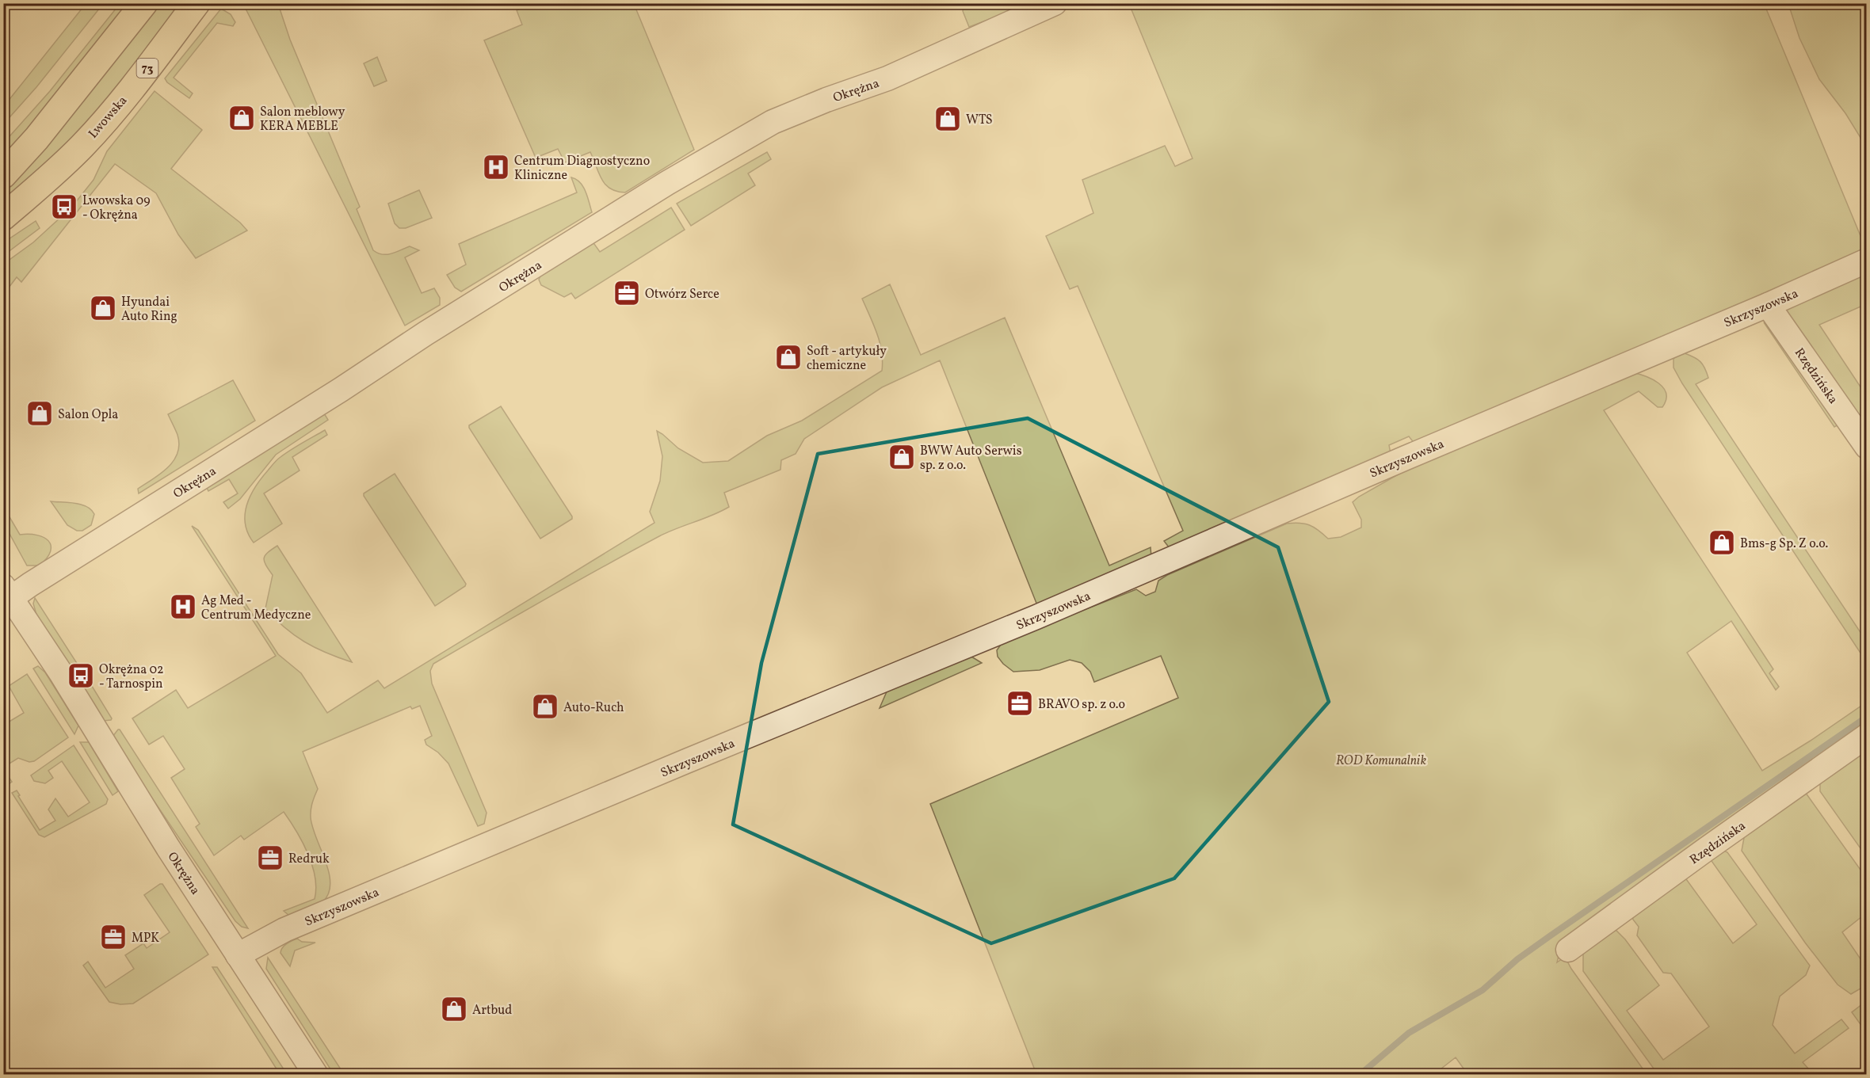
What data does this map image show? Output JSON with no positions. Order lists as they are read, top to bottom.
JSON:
{
  "streets": {
    "main road": ["73", "Lwowska"],
    "street": ["Okrężna", "Skrzyszowska", "Rzędzińska"]
  },
  "crossings": [
    ["Okrężna", "Skrzyszowska"],
    ["Skrzyszowska", "Rzędzińska"]
  ],
  "parks": ["ROD Komunalnik"],
  "places": {
    "shop": [
      "Salon meblowy KERA MEBLE",
      "WTS",
      "Hyundai Auto Ring",
      "Soft - artykuły chemiczne",
      "Salon Opla",
      "BWW Auto Serwis sp. z o.o.",
      "Bms-g Sp. Z o.o.",
      "Auto-Ruch",
      "Artbud"
    ],
    "hospital": ["Centrum Diagnostyczno Kliniczne", "Ag Med - Centrum Medyczne"],
    "bus stop": ["Lwowska 09 - Okrężna", "Okrężna 02 - Tarnospin"],
    "office": [
      "Otwórz Serce",
      "BRAVO sp. z o.o",
      "Redruk",
      "MPK"
    ]
  }
}
